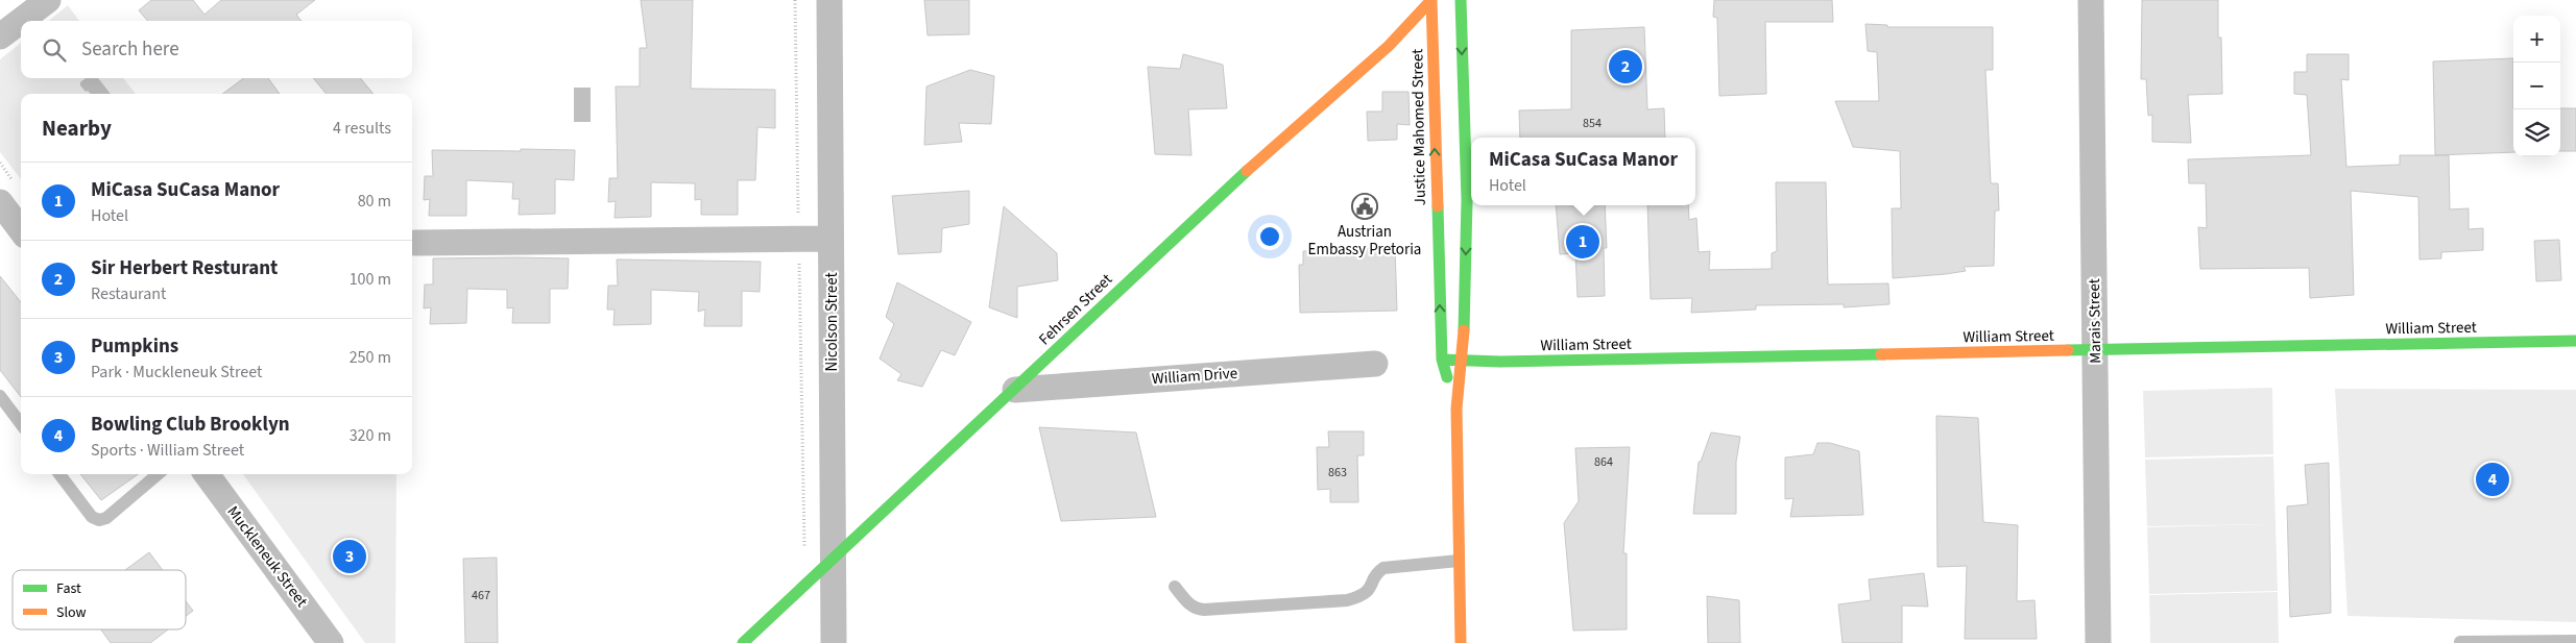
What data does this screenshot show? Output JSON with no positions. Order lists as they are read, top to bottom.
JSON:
{
  "streets": {
    "street": [
      "Justice Mahomed Street",
      "Fehrsen Street",
      "Marais Street",
      "Nicolson Street",
      "William Street",
      "William Drive",
      "Muckleneuk Street"
    ]
  },
  "crossings": [
    ["Justice Mahomed Street", "Fehrsen Street"],
    ["Justice Mahomed Street", "William Street"],
    ["Fehrsen Street", "Nicolson Street"],
    ["Fehrsen Street", "William Drive"],
    ["Marais Street", "William Street"]
  ],
  "places": {
    "public building": ["Austrian Embassy Pretoria"]
  },
  "house_numbers": [
    "854",
    "864",
    "863",
    "467"
  ],
  "legend": ["Fast", "Slow"],
  "page": {
    "map_buttons": ["+", "−"],
    "search": "Search here",
    "pins": [
      "2",
      "1",
      "4",
      "3"
    ],
    "heading": ["Nearby", "4 results"],
    "popup": ["MiCasa SuCasa Manor", "Hotel"],
    "list": [
      {
        "mark": "1",
        "name": "MiCasa SuCasa Manor",
        "note": "Hotel",
        "value": "80 m"
      },
      {
        "mark": "2",
        "name": "Sir Herbert Resturant",
        "note": "Restaurant",
        "value": "100 m"
      },
      {
        "mark": "3",
        "name": "Pumpkins",
        "note": "Park · Muckleneuk Street",
        "value": "250 m"
      },
      {
        "mark": "4",
        "name": "Bowling Club Brooklyn",
        "note": "Sports · William Street",
        "value": "320 m"
      }
    ]
  }
}
